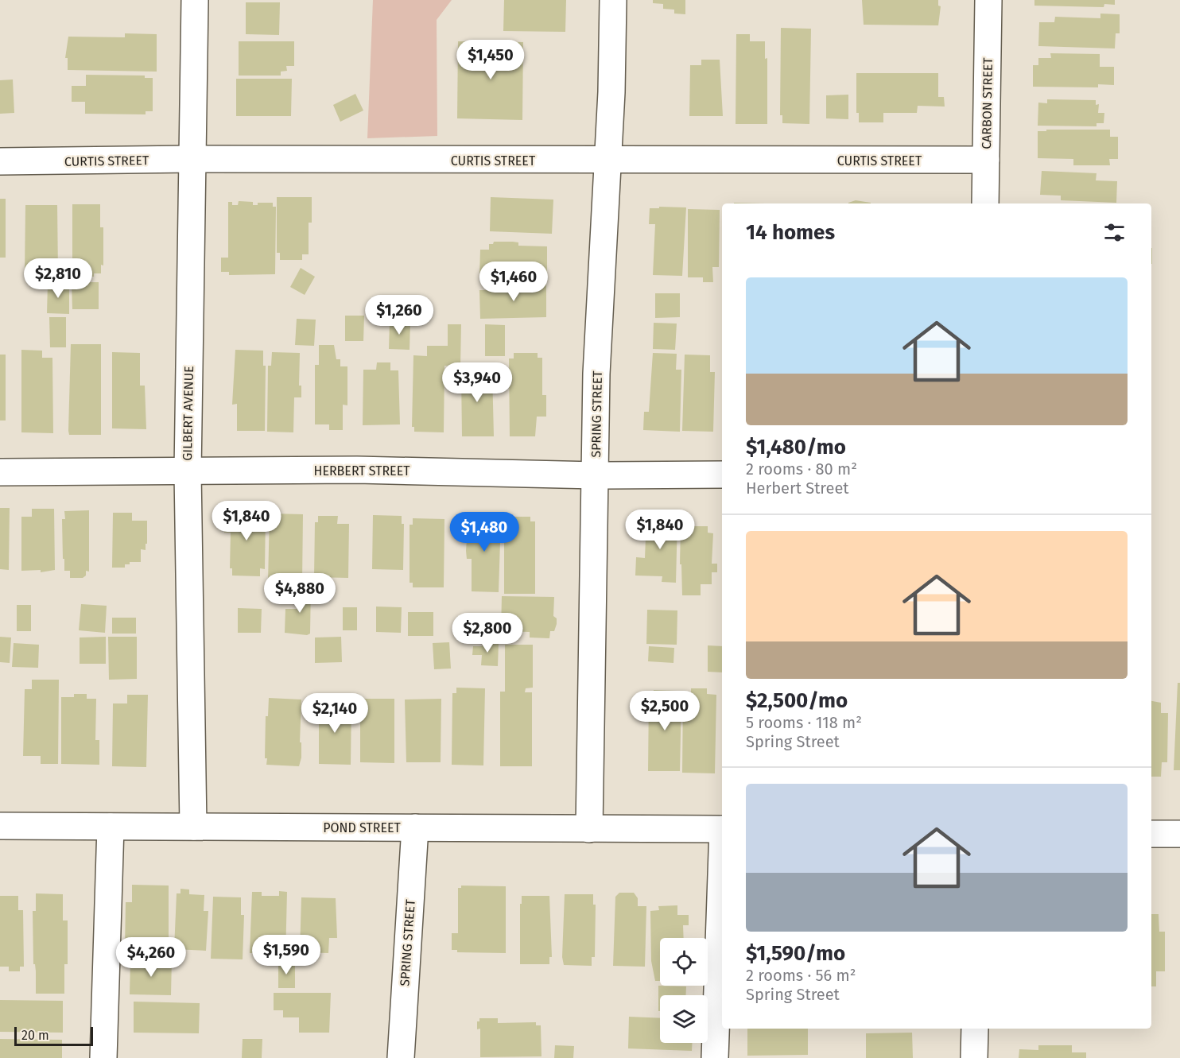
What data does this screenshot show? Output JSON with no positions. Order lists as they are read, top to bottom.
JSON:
{
  "streets": {
    "street": [
      "CARBON STREET",
      "CURTIS STREET",
      "GILBERT AVENUE",
      "SPRING STREET",
      "HERBERT STREET",
      "POND STREET"
    ]
  },
  "crossings": [
    ["CARBON STREET", "CURTIS STREET"],
    ["CURTIS STREET", "GILBERT AVENUE"],
    ["CURTIS STREET", "SPRING STREET"],
    ["GILBERT AVENUE", "HERBERT STREET"],
    ["GILBERT AVENUE", "POND STREET"],
    ["SPRING STREET", "HERBERT STREET"],
    ["SPRING STREET", "POND STREET"]
  ],
  "scale_bar": "20 m",
  "page": {
    "price": [
      "$1,450",
      "$2,810",
      "$1,460",
      "$1,260",
      "$3,940",
      "$1,840",
      "$1,840",
      "$1,480",
      "$4,880",
      "$2,800",
      "$2,500",
      "$2,140",
      "$1,590",
      "$4,260"
    ],
    "heading": "14 homes",
    "list": [
      {
        "name": "$1,480/mo",
        "note": "2 rooms · 80 m² · Herbert Street"
      },
      {
        "name": "$2,500/mo",
        "note": "5 rooms · 118 m² · Spring Street"
      },
      {
        "name": "$1,590/mo",
        "note": "2 rooms · 56 m² · Spring Street"
      }
    ],
    "scale": "20 m"
  }
}
